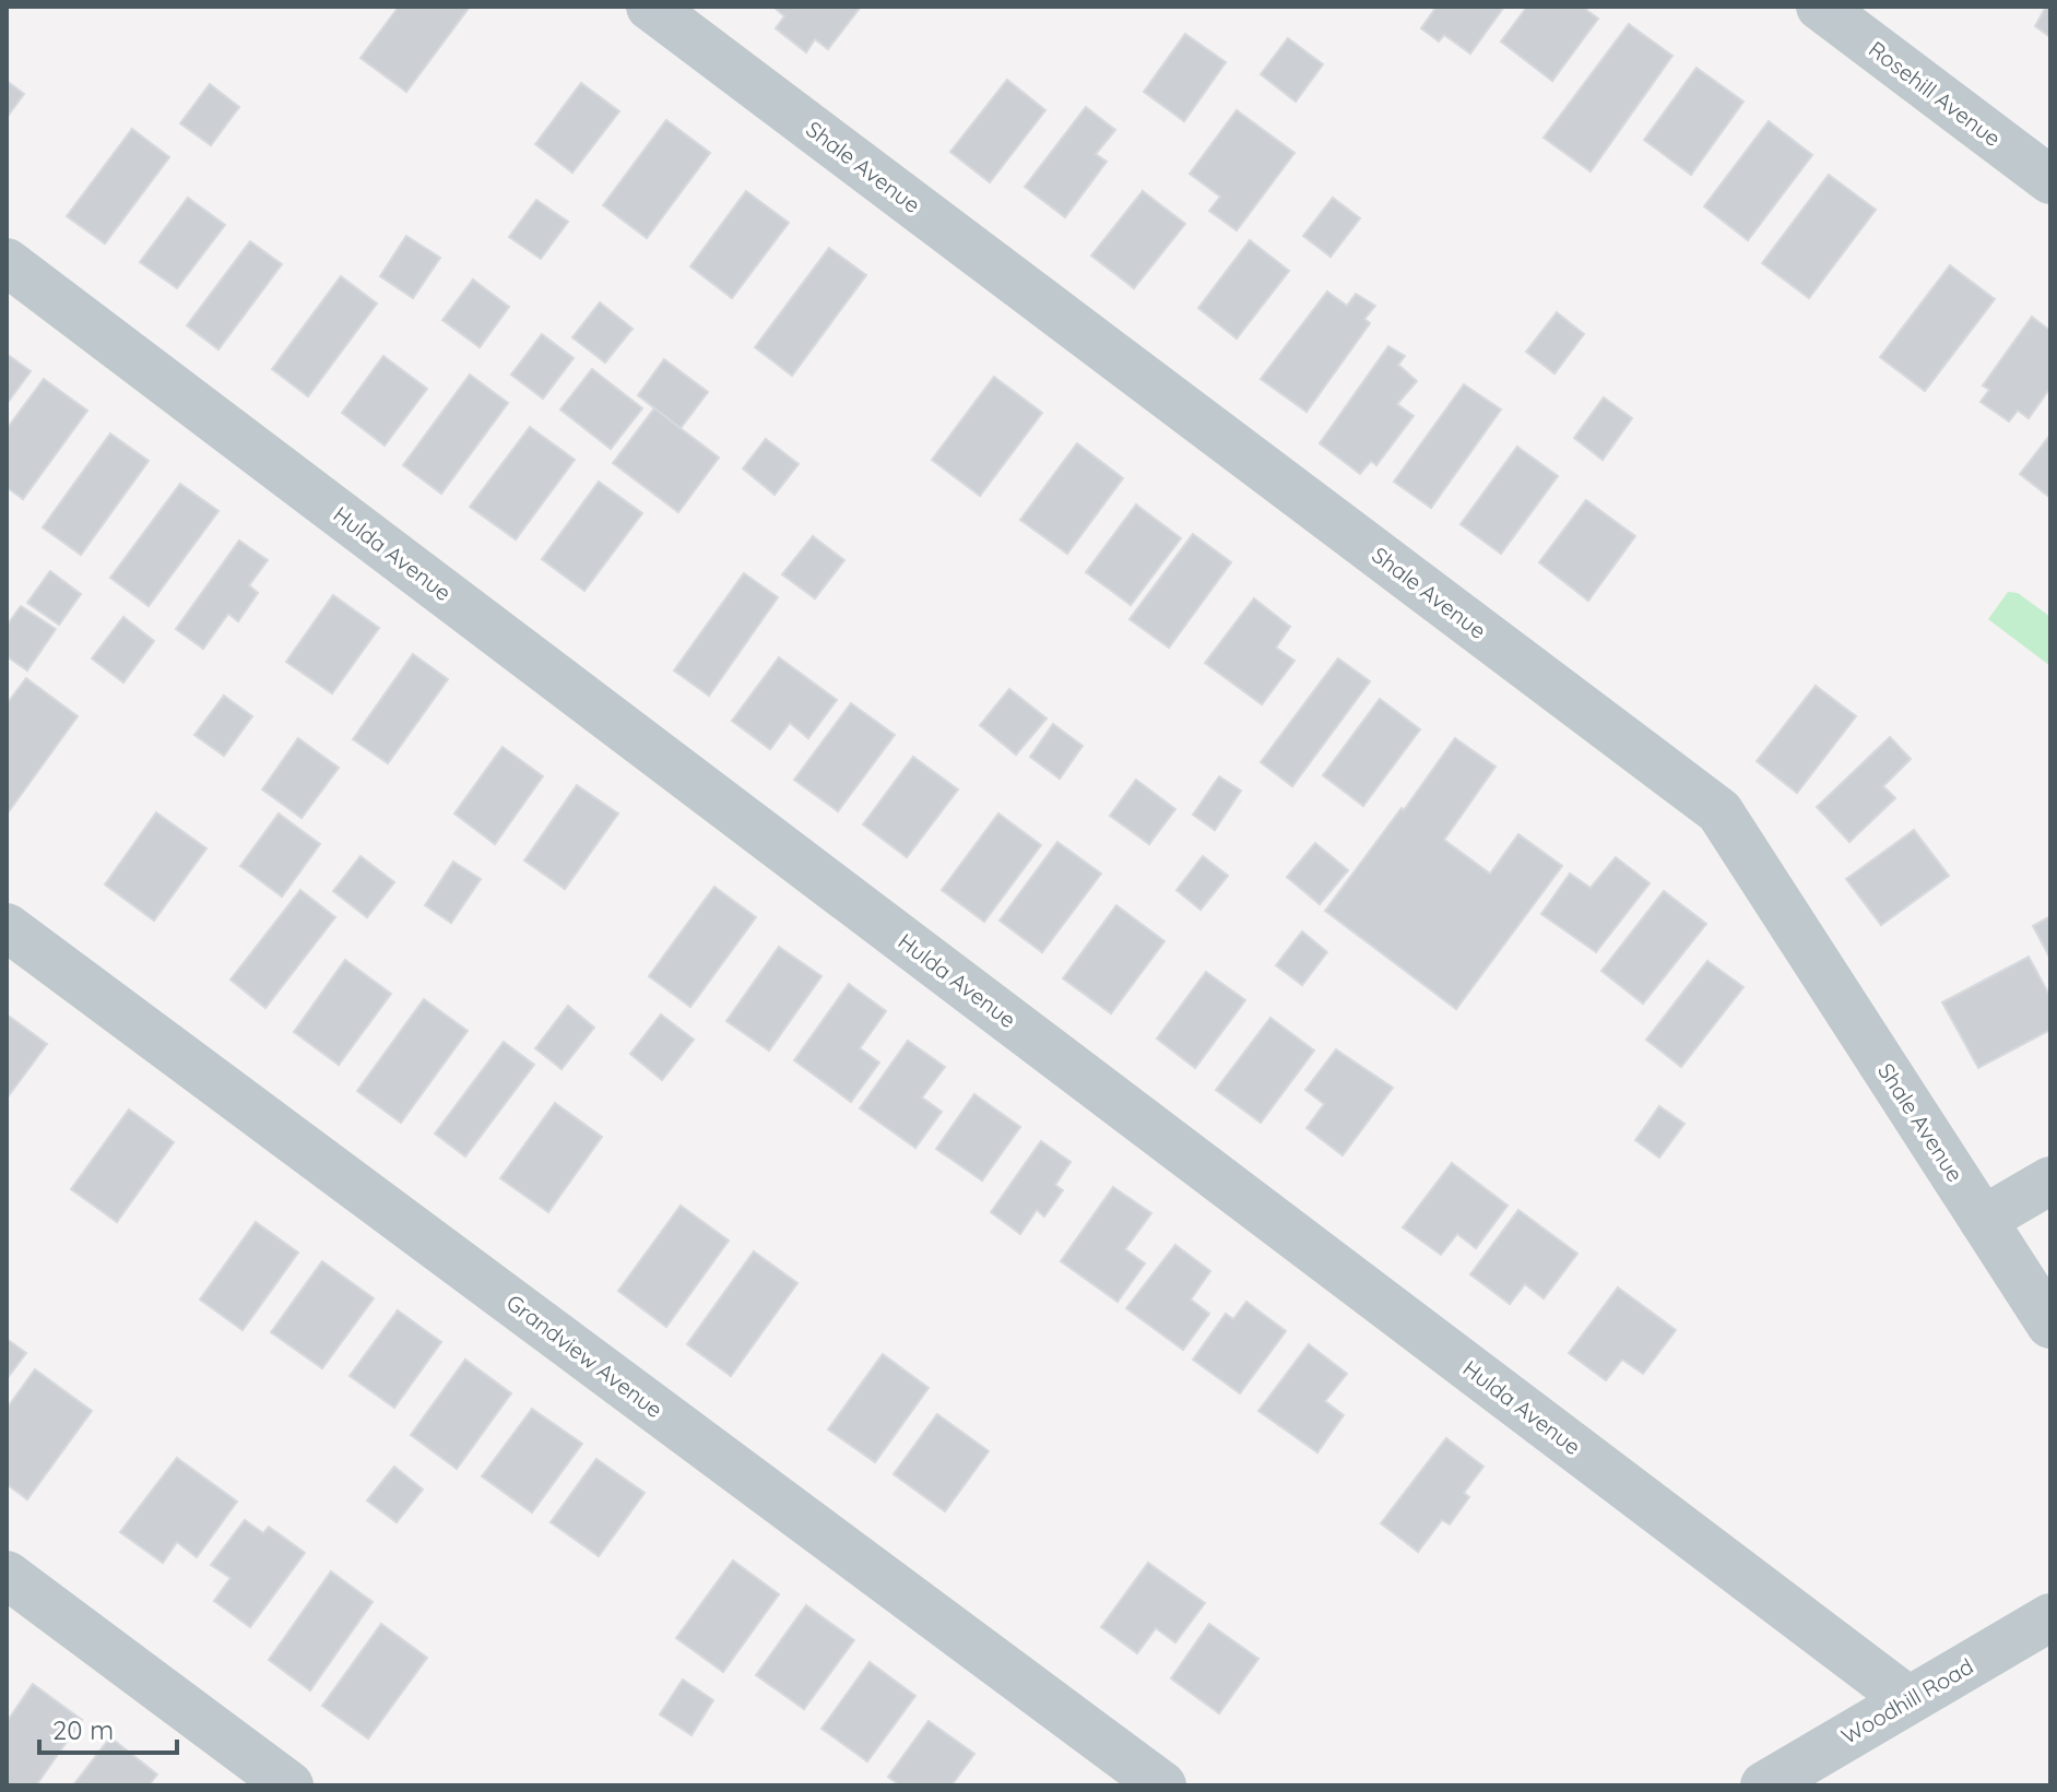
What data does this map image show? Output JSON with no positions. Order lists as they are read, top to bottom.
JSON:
{
  "streets": {
    "street": [
      "Rosehill Avenue",
      "Shale Avenue",
      "Hulda Avenue",
      "Grandview Avenue",
      "Woodhill Road"
    ]
  },
  "crossings": [
    ["Hulda Avenue", "Woodhill Road"]
  ],
  "scale_bar": "20 m"
}
